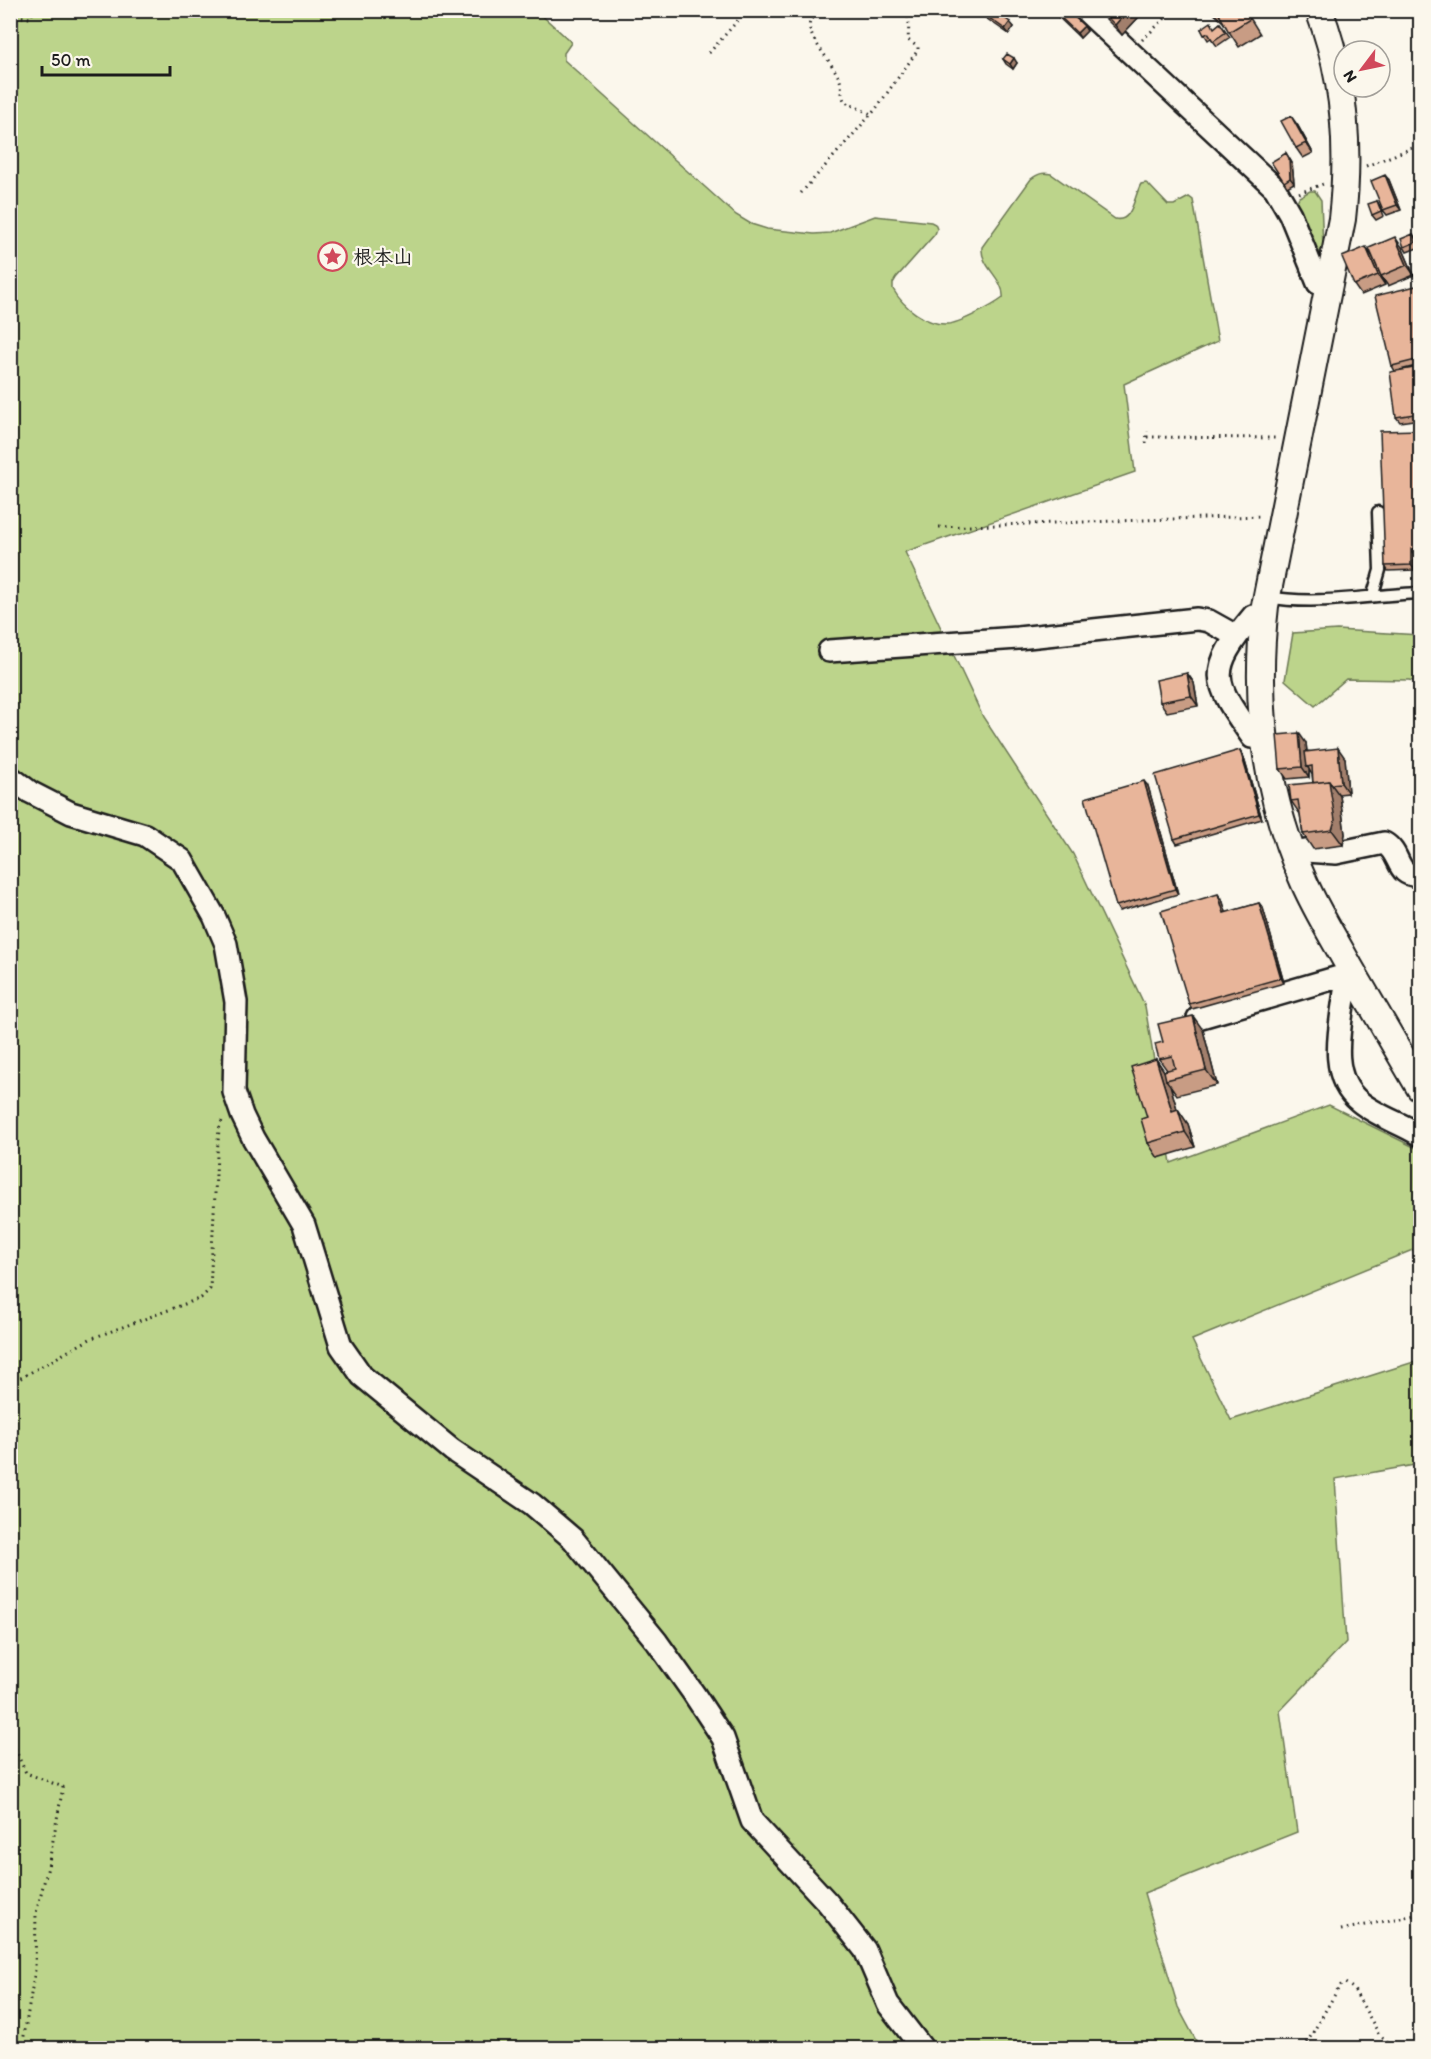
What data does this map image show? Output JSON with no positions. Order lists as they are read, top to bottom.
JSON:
{
  "places": {
    "place": ["根本山"]
  },
  "scale_bar": "50 m",
  "north": "bottom left"
}
